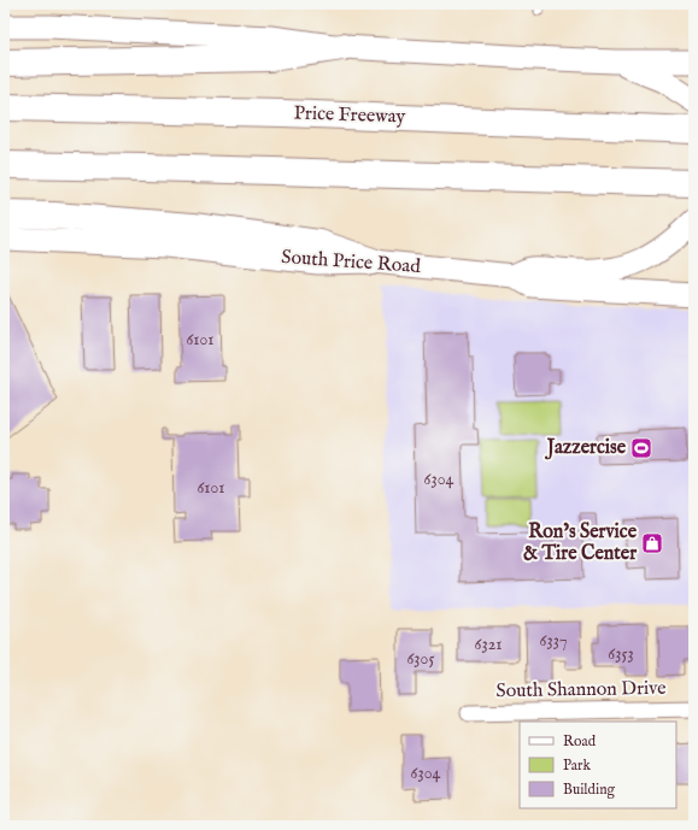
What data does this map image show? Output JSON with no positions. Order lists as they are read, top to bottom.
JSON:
{
  "streets": {
    "highway": ["Price Freeway"],
    "main road": ["South Price Road"],
    "street": ["South Shannon Drive"]
  },
  "places": {
    "sports": ["Jazzercise"],
    "shop": ["Ron’s Service & Tire Center"]
  },
  "house_numbers": [
    "6101",
    "6304",
    "6101",
    "6337",
    "6321",
    "6353",
    "6305",
    "6304"
  ],
  "legend": ["Road", "Park", "Building"]
}
